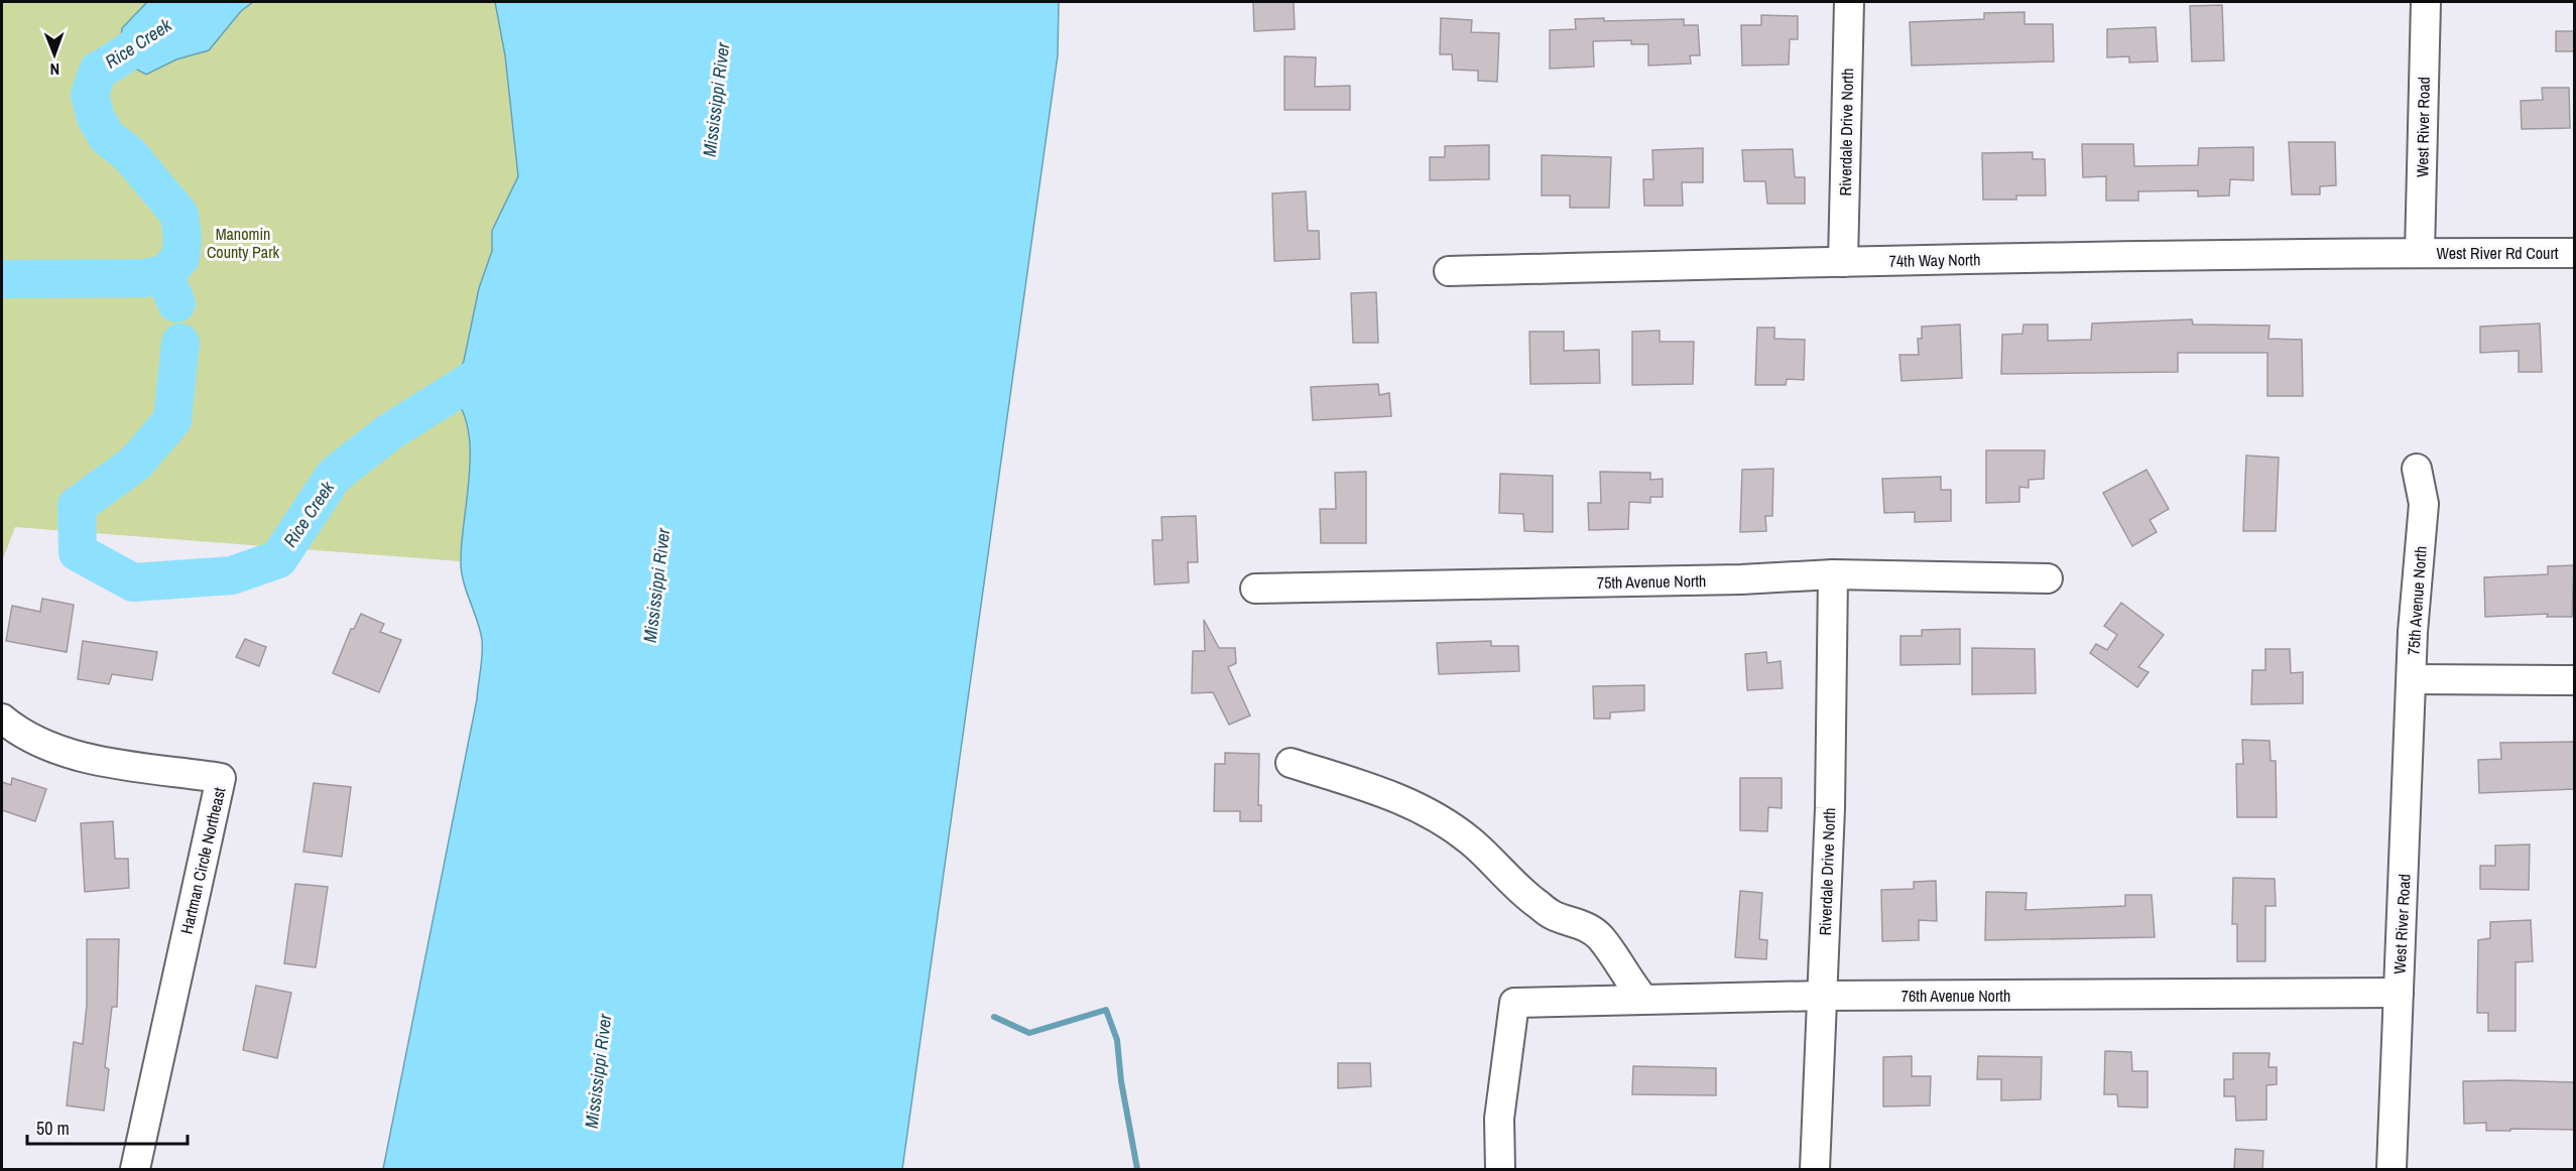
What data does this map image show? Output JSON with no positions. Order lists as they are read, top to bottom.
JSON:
{
  "streets": {
    "street": [
      "West River Road",
      "Riverdale Drive North",
      "West River Rd Court",
      "74th Way North",
      "75th Avenue North",
      "Hartman Circle Northeast",
      "76th Avenue North"
    ]
  },
  "crossings": [
    ["West River Road", "West River Rd Court"],
    ["West River Road", "74th Way North"],
    ["West River Road", "75th Avenue North"],
    ["West River Road", "76th Avenue North"],
    ["Riverdale Drive North", "74th Way North"],
    ["Riverdale Drive North", "75th Avenue North"],
    ["Riverdale Drive North", "76th Avenue North"],
    ["West River Rd Court", "74th Way North"]
  ],
  "water": ["Rice Creek", "Mississippi River"],
  "parks": ["Manomin County Park"],
  "scale_bar": "50 m",
  "north": "bottom"
}
